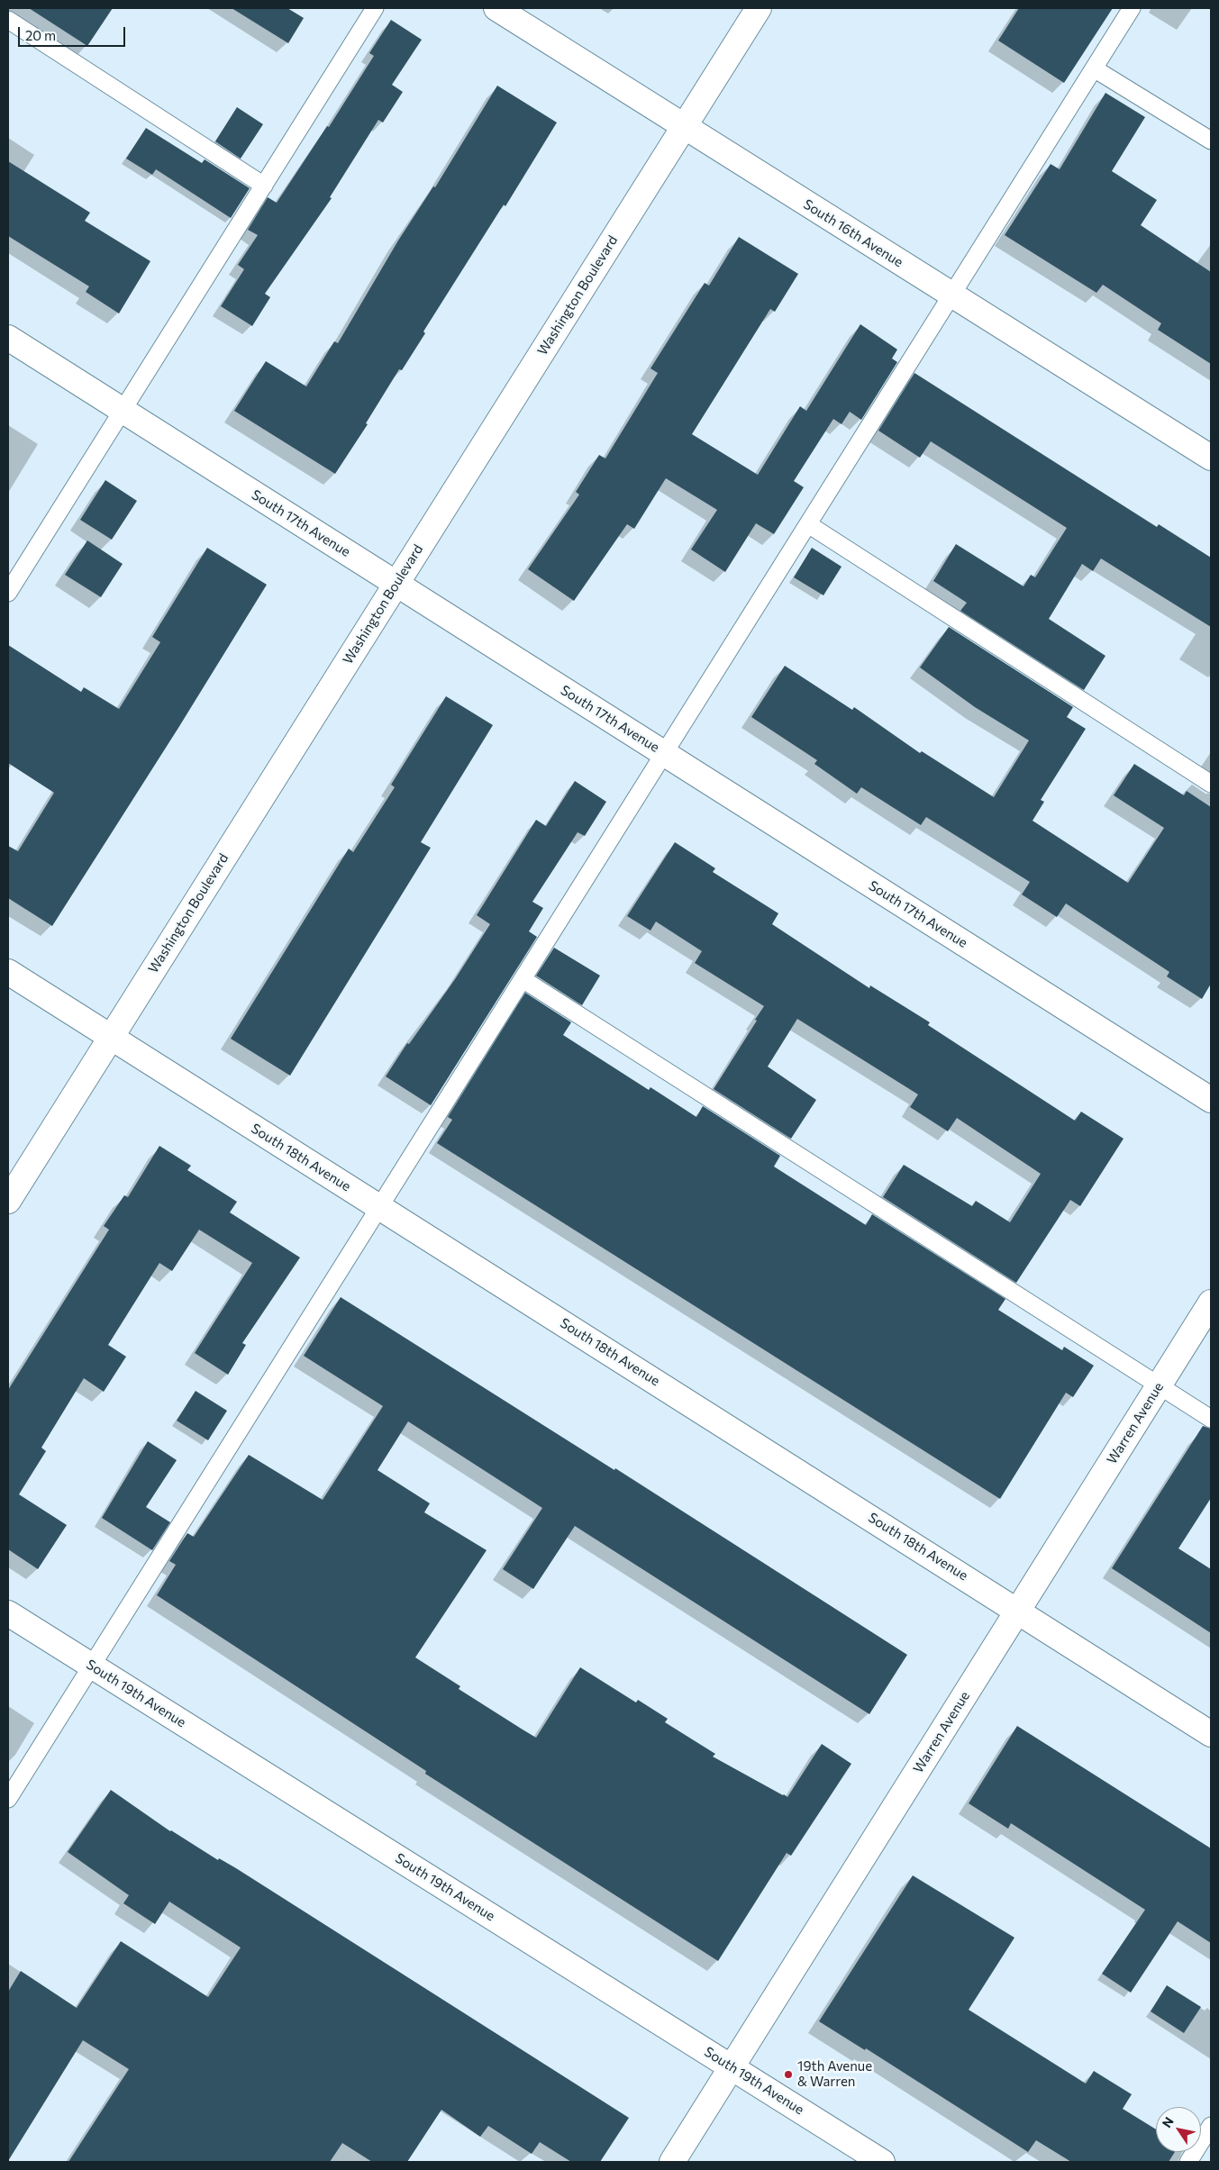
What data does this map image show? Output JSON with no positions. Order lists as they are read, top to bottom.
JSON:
{
  "streets": {
    "street": [
      "South 16th Avenue",
      "Washington Boulevard",
      "South 17th Avenue",
      "South 18th Avenue",
      "Warren Avenue",
      "South 19th Avenue"
    ]
  },
  "crossings": [
    ["South 16th Avenue", "Washington Boulevard"],
    ["Washington Boulevard", "South 17th Avenue"],
    ["Washington Boulevard", "South 18th Avenue"],
    ["South 18th Avenue", "Warren Avenue"],
    ["Warren Avenue", "South 19th Avenue"]
  ],
  "places": ["19th Avenue & Warren"],
  "scale_bar": "20 m",
  "north": "top left"
}
